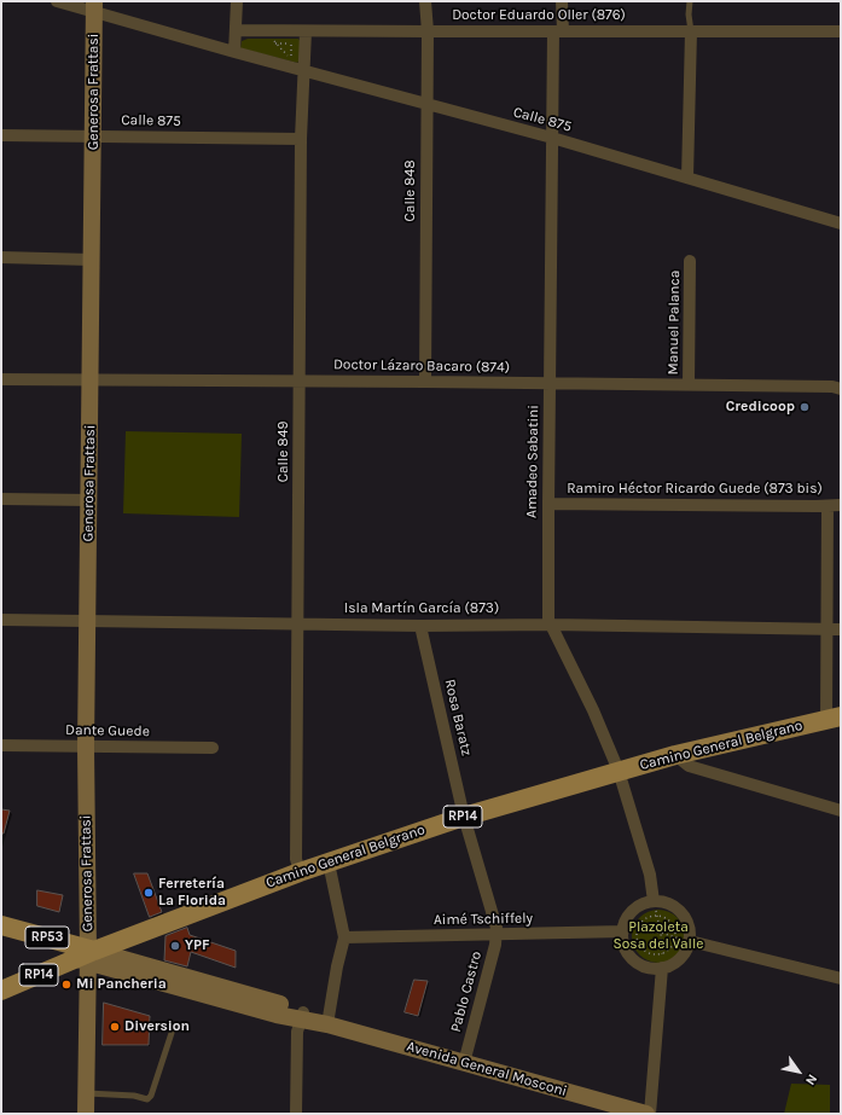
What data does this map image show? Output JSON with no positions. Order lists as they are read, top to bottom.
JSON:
{
  "streets": {
    "main road": [
      "Generosa Frattasi",
      "Camino General Belgrano",
      "RP14",
      "RP53",
      "Avenida General Mosconi"
    ],
    "street": [
      "Doctor Eduardo Oller (876)",
      "Calle 875",
      "Calle 848",
      "Manuel Palanca",
      "Doctor Lázaro Bacaro (874)",
      "Calle 849",
      "Amadeo Sabatini",
      "Ramiro Héctor Ricardo Guede (873 bis)",
      "Isla Martín García (873)",
      "Rosa Baratz",
      "Dante Guede",
      "Aimé Tschiffely",
      "Pablo Castro"
    ]
  },
  "crossings": [
    ["Doctor Eduardo Oller (876)", "Calle 848"],
    ["Doctor Eduardo Oller (876)", "Calle 849"],
    ["Doctor Eduardo Oller (876)", "Amadeo Sabatini"],
    ["Generosa Frattasi", "Calle 875"],
    ["Generosa Frattasi", "Doctor Lázaro Bacaro (874)"],
    ["Generosa Frattasi", "Isla Martín García (873)"],
    ["Generosa Frattasi", "Dante Guede"],
    ["Generosa Frattasi", "Camino General Belgrano"],
    ["Generosa Frattasi", "Avenida General Mosconi"],
    ["Calle 875", "Calle 848"],
    ["Calle 875", "Calle 849"],
    ["Calle 875", "Amadeo Sabatini"],
    ["Calle 848", "Doctor Lázaro Bacaro (874)"],
    ["Manuel Palanca", "Doctor Lázaro Bacaro (874)"],
    ["Doctor Lázaro Bacaro (874)", "Calle 849"],
    ["Doctor Lázaro Bacaro (874)", "Amadeo Sabatini"],
    ["Calle 849", "Isla Martín García (873)"],
    ["Calle 849", "Camino General Belgrano"],
    ["Amadeo Sabatini", "Ramiro Héctor Ricardo Guede (873 bis)"],
    ["Amadeo Sabatini", "Isla Martín García (873)"],
    ["Amadeo Sabatini", "Camino General Belgrano"],
    ["Isla Martín García (873)", "Rosa Baratz"],
    ["Rosa Baratz", "Camino General Belgrano"],
    ["Rosa Baratz", "Pablo Castro"],
    ["Camino General Belgrano", "Pablo Castro"],
    ["Camino General Belgrano", "Avenida General Mosconi"],
    ["Aimé Tschiffely", "Pablo Castro"],
    ["Pablo Castro", "Avenida General Mosconi"]
  ],
  "parks": ["Plazoleta Sosa del Valle"],
  "places": [
    "Credicoop",
    "Ferretería La Florida",
    "YPF",
    "Mi Pancheria",
    "Diversion"
  ],
  "north": "bottom right"
}
